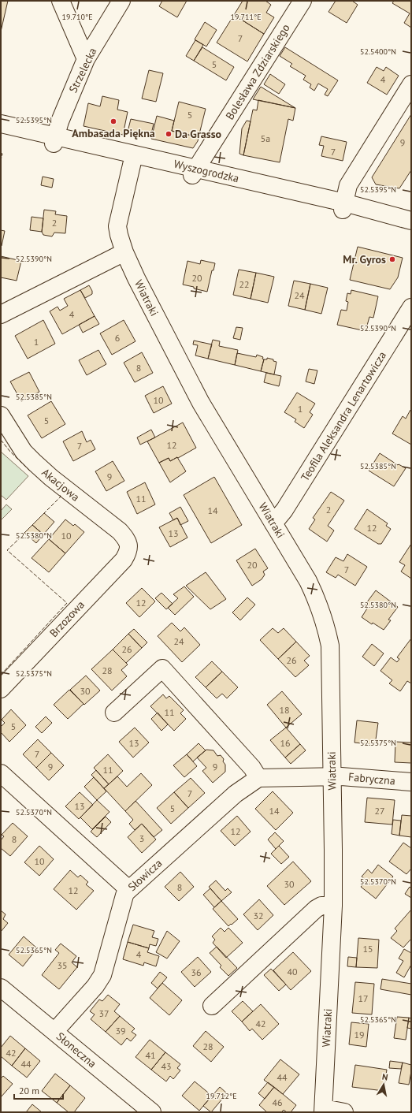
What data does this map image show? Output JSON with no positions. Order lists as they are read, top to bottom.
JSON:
{
  "streets": {
    "street": [
      "Strzelecka",
      "Bolesława Zdziarskiego",
      "Wyszogrodzka",
      "Wiatraki",
      "Teofila Aleksandra Lenartowicza",
      "Akacjowa",
      "Brzozowa",
      "Fabryczna",
      "Słowicza",
      "Słoneczna"
    ]
  },
  "crossings": [
    ["Strzelecka", "Wyszogrodzka"],
    ["Bolesława Zdziarskiego", "Wyszogrodzka"],
    ["Wiatraki", "Teofila Aleksandra Lenartowicza"],
    ["Wiatraki", "Fabryczna"],
    ["Akacjowa", "Brzozowa"],
    ["Słowicza", "Słoneczna"]
  ],
  "places": ["Ambasada Piękna", "Da Grasso", "Mr. Gyros"],
  "house_numbers": [
    "7",
    "5",
    "4",
    "5",
    "5a",
    "9",
    "7",
    "2",
    "20",
    "22",
    "24",
    "4",
    "6",
    "1",
    "8",
    "10",
    "1",
    "5",
    "12",
    "7",
    "9",
    "11",
    "2",
    "14",
    "12",
    "13",
    "10",
    "20",
    "7",
    "12",
    "24",
    "26",
    "26",
    "28",
    "30",
    "18",
    "11",
    "5",
    "13",
    "16",
    "7",
    "9",
    "9",
    "11",
    "7",
    "13",
    "5",
    "14",
    "27",
    "12",
    "3",
    "8",
    "10",
    "30",
    "8",
    "12",
    "32",
    "15",
    "4",
    "35",
    "40",
    "36",
    "17",
    "37",
    "42",
    "39",
    "19",
    "28",
    "42",
    "41",
    "44",
    "43",
    "44",
    "46"
  ],
  "scale_bar": "20 m",
  "north": "top",
  "coordinates": [
    "19.711°E",
    "19.710°E",
    "52.5400°N",
    "52.5395°N",
    "52.5390°N",
    "52.5385°N",
    "52.5380°N",
    "52.5375°N",
    "52.5370°N",
    "52.5365°N",
    "19.712°E"
  ]
}
